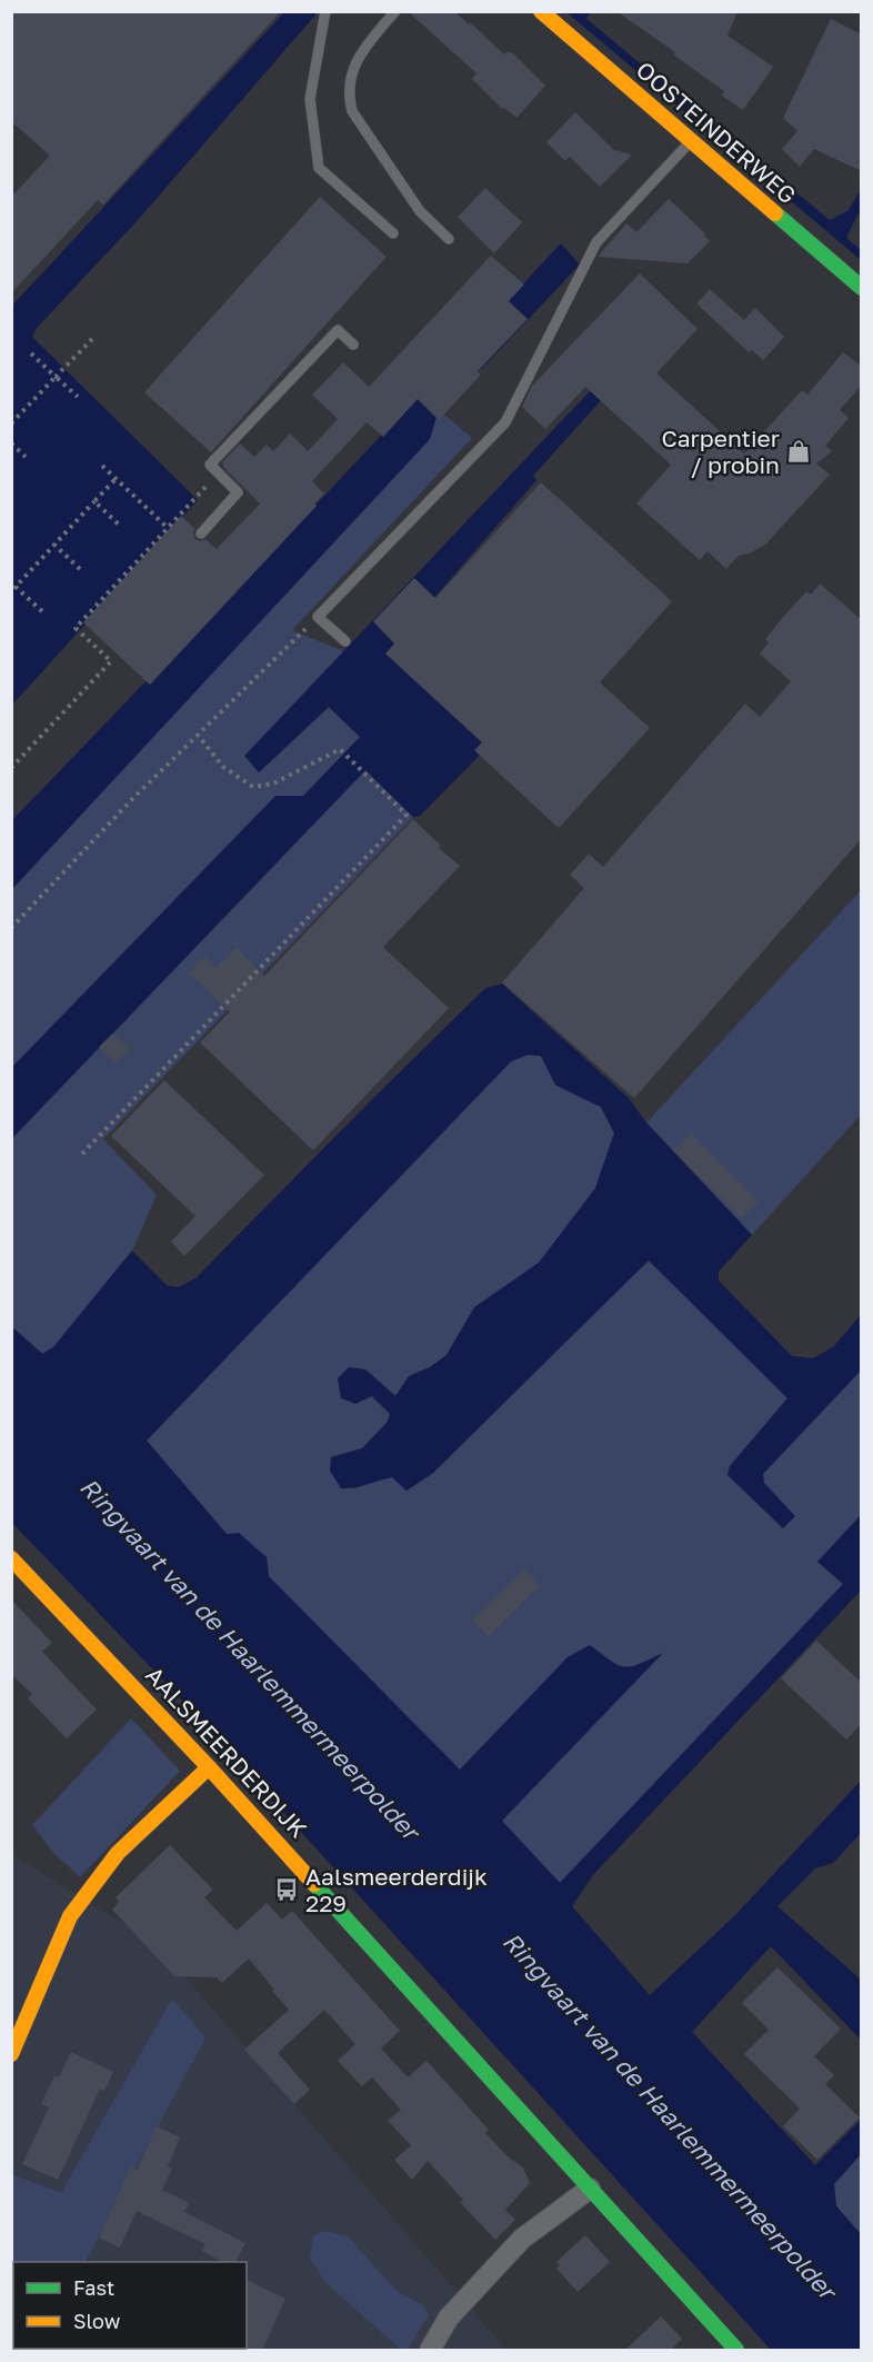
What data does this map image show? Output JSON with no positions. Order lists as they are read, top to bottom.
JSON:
{
  "streets": {
    "street": ["OOSTEINDERWEG", "AALSMEERDERDIJK"]
  },
  "water": ["Ringvaart van de Haarlemmermeerpolder"],
  "places": {
    "shop": ["Carpentier / probin"],
    "bus stop": ["Aalsmeerderdijk 229"]
  },
  "legend": ["Fast", "Slow"]
}
